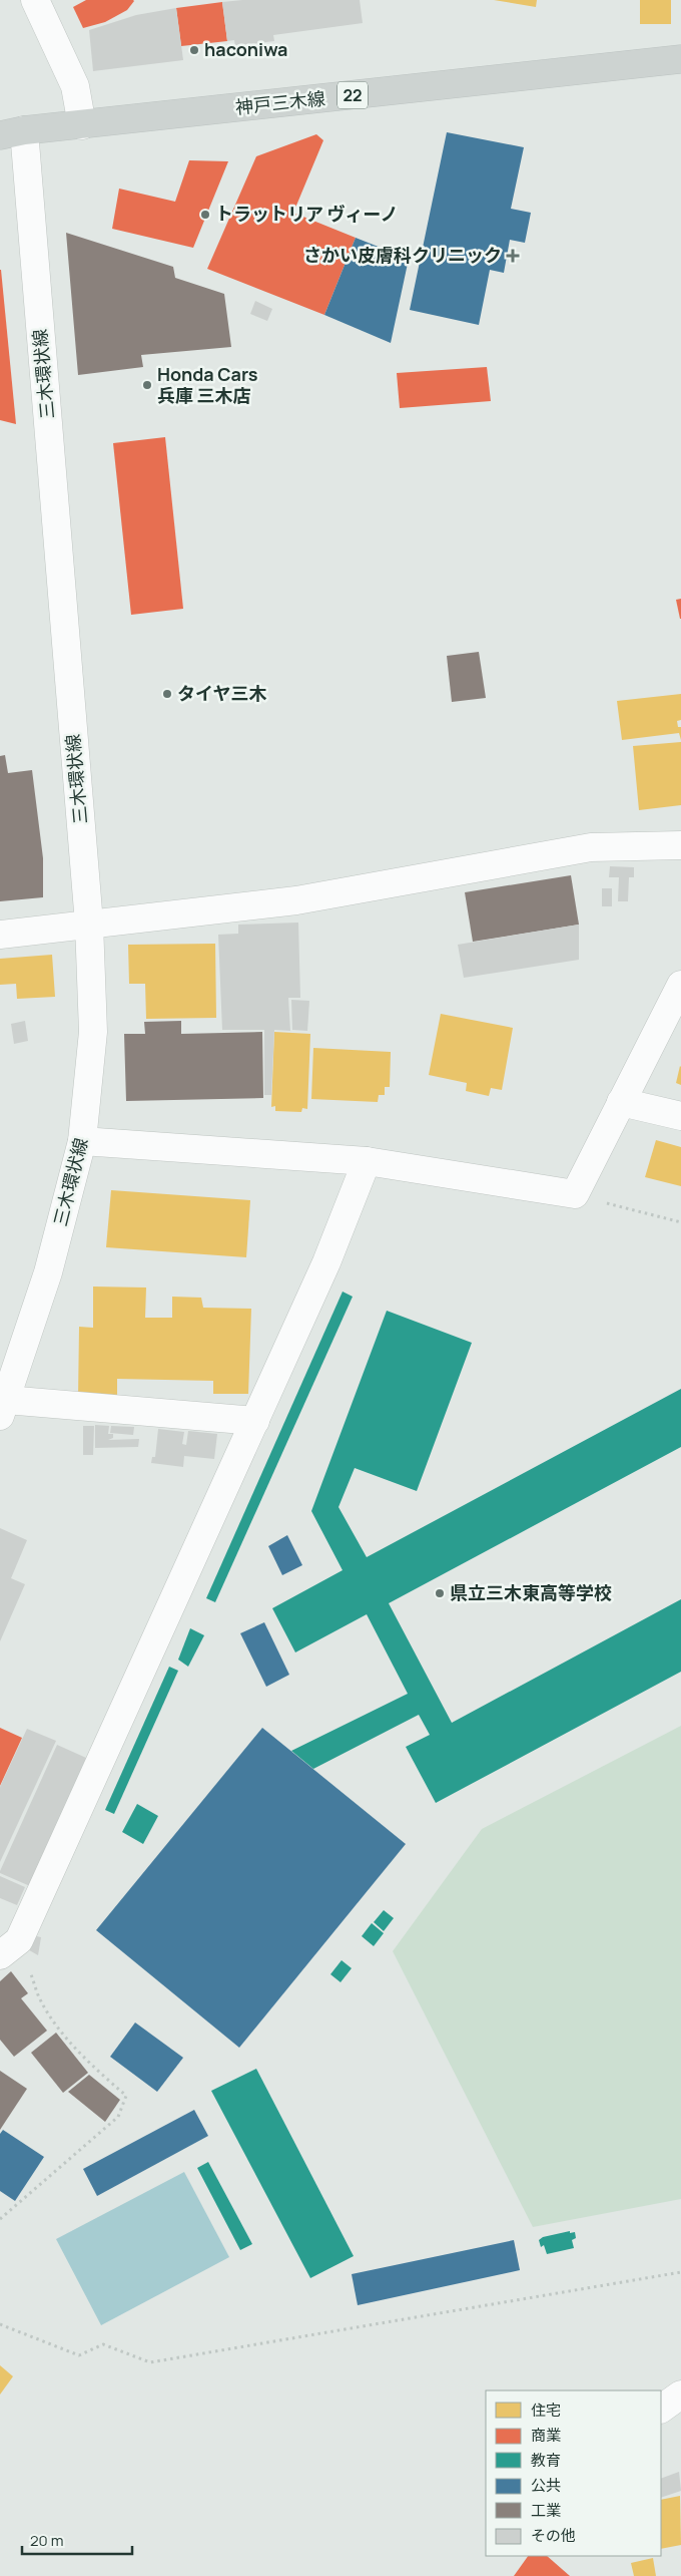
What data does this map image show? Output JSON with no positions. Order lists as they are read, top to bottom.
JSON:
{
  "streets": {
    "main road": ["22", "神戸三木線"],
    "street": ["三木環状線"]
  },
  "crossings": [
    ["神戸三木線", "三木環状線"]
  ],
  "places": {
    "other": [
      "haconiwa",
      "トラットリア ヴィーノ",
      "Honda Cars 兵庫 三木店",
      "タイヤ三木",
      "県立三木東高等学校"
    ],
    "health": ["さかい皮膚科クリニック"]
  },
  "legend": [
    "住宅",
    "商業",
    "教育",
    "公共",
    "工業",
    "その他"
  ],
  "scale_bar": "20 m"
}
